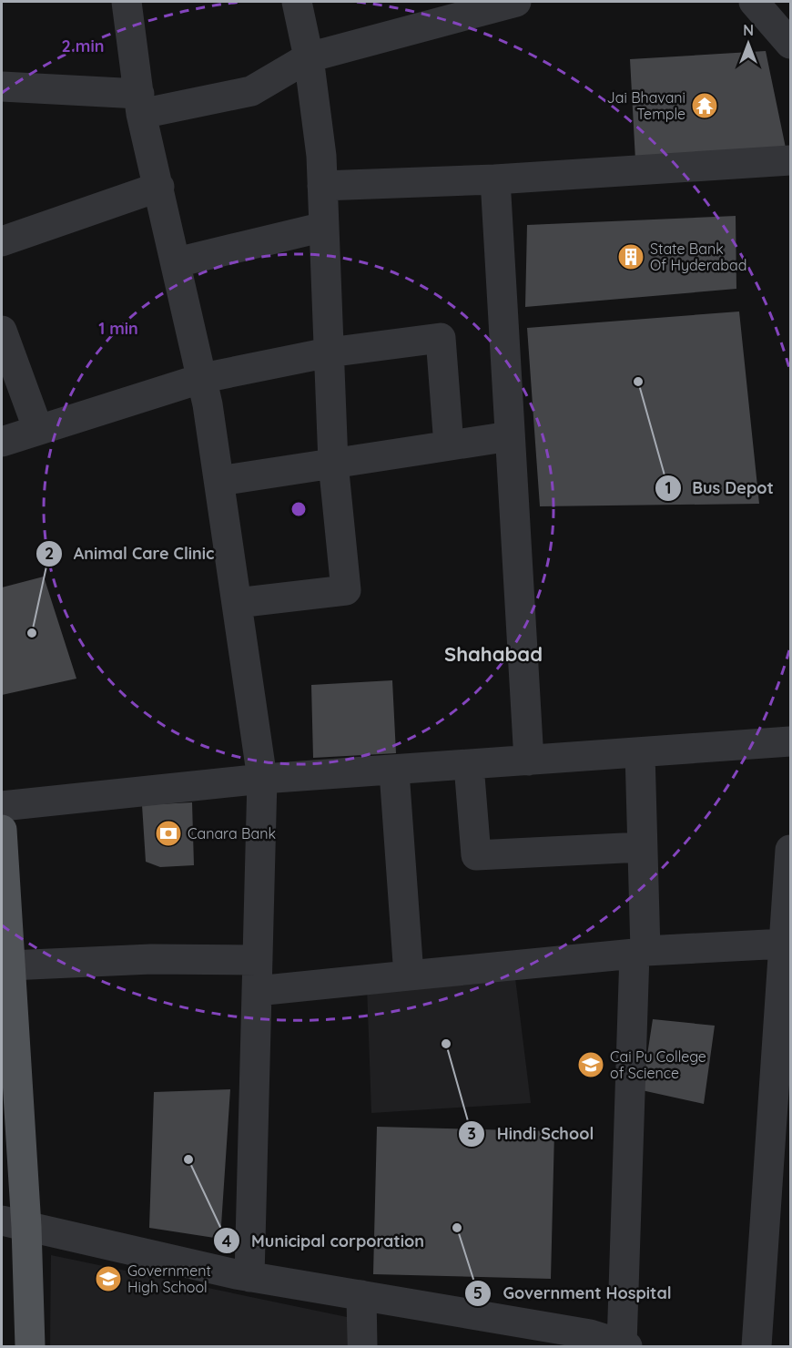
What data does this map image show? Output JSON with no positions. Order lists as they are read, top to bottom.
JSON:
{
  "districts": ["Shahabad"],
  "places": {
    "temple": ["Jai Bhavani Temple"],
    "building": ["State Bank Of Hyderabad"],
    "other": [
      "Bus Depot",
      "Animal Care Clinic",
      "Hindi School",
      "Municipal corporation",
      "Government Hospital"
    ],
    "bank": ["Canara Bank"],
    "school or university": ["Cai Pu College of Science", "Government High School"]
  },
  "north": "top",
  "rings": ["2 min", "1 min"]
}
